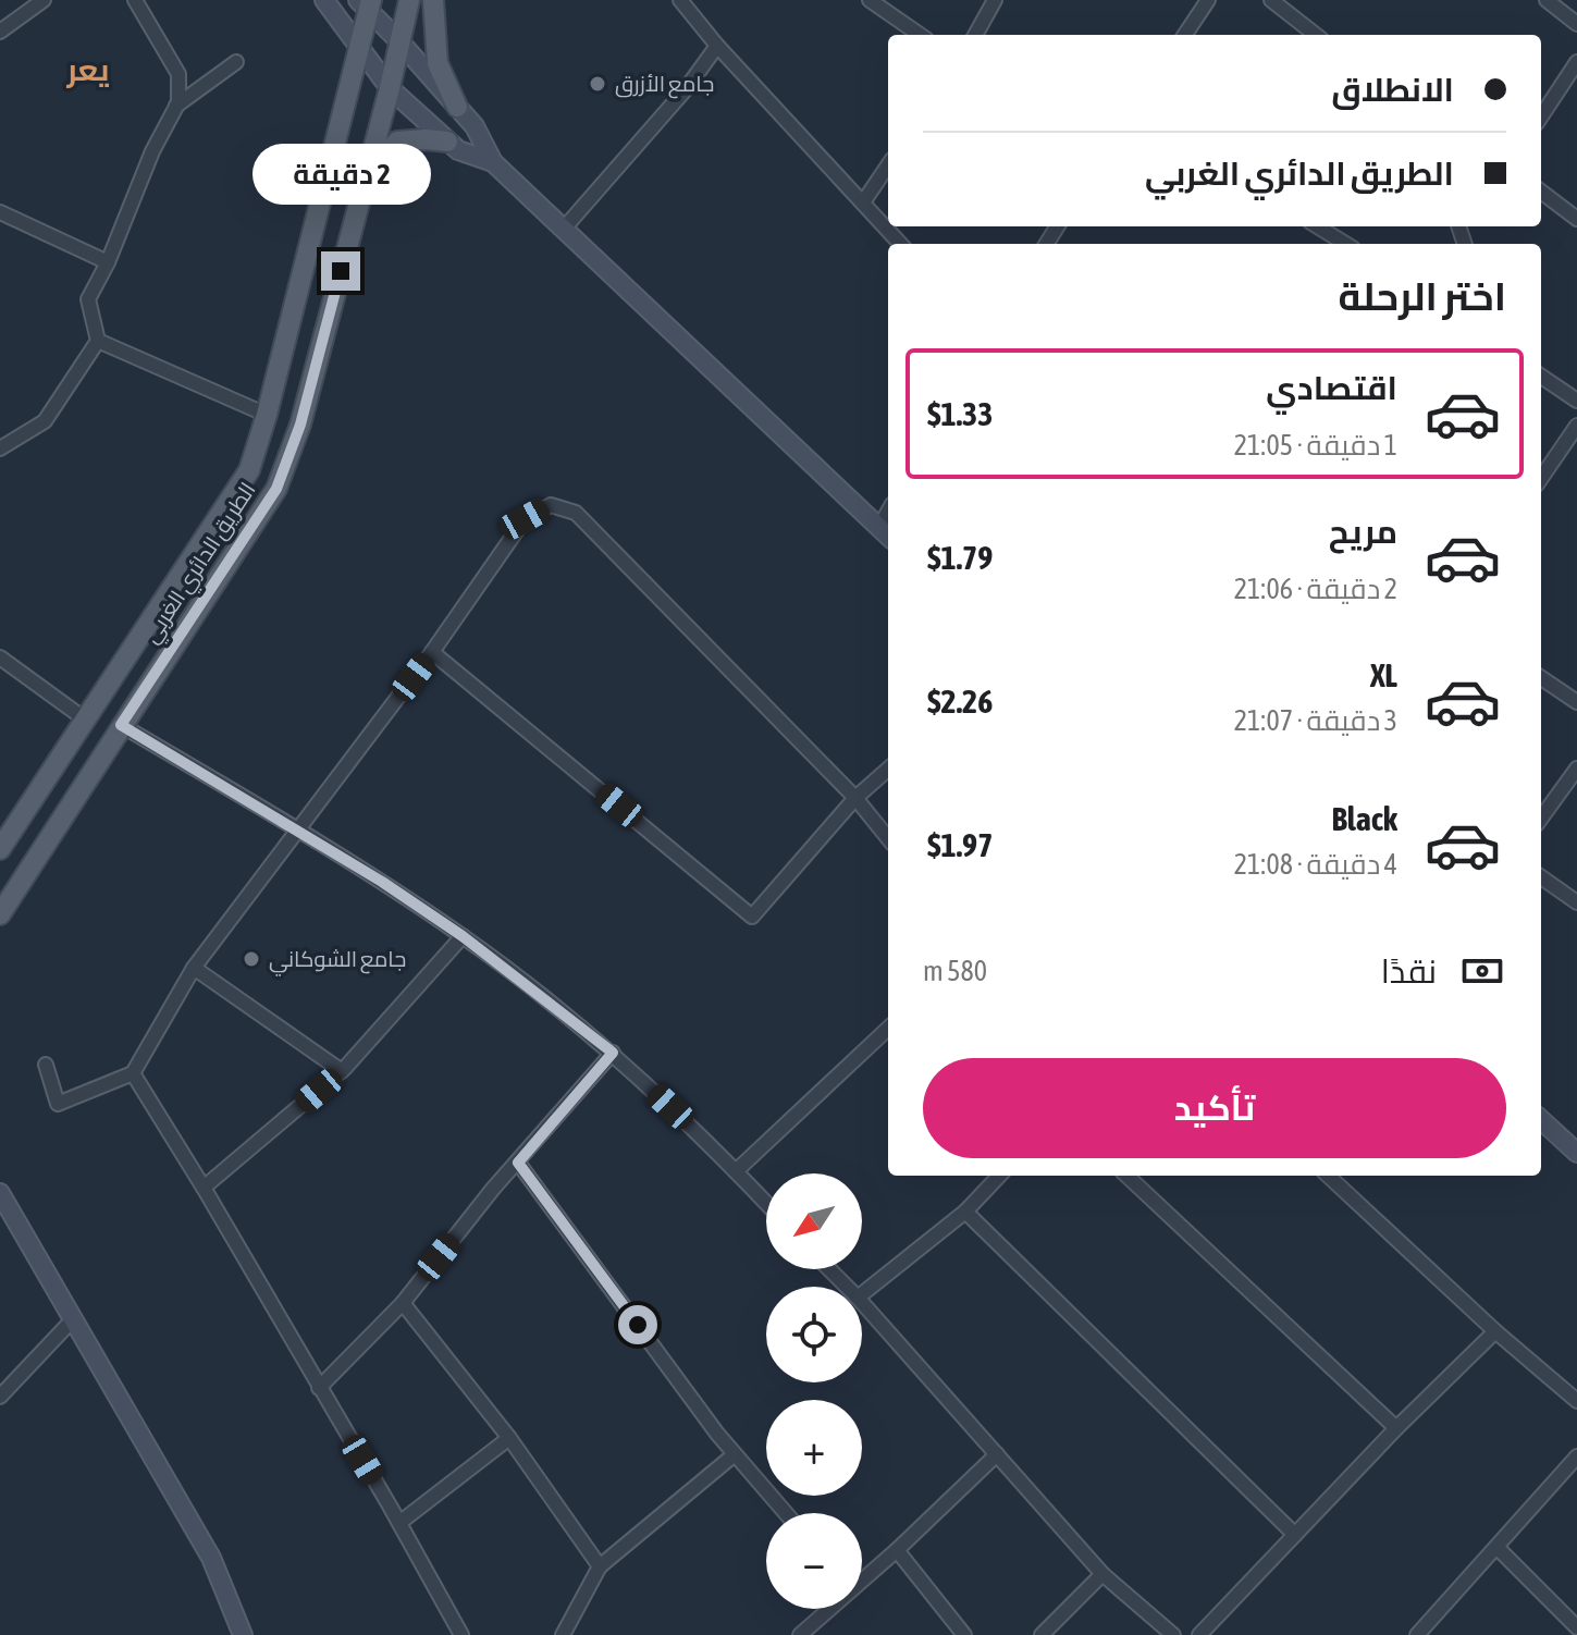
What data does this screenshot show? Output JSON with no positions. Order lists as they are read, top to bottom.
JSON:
{
  "streets": {
    "main road": ["الطريق الدائري الغربي"]
  },
  "districts": ["يعر"],
  "places": ["جامع الأزرق", "جامع الشوكاني"],
  "north": "bottom left",
  "page": {
    "banner": ["الانطلاق", "الطريق الدائري الغربي"],
    "bubble": "2 دقيقة",
    "heading": "اختر الرحلة",
    "list": [
      {
        "name": "اقتصادي",
        "note": "1 دقيقة · 21:05",
        "value": "$1.33"
      },
      {
        "name": "مريح",
        "note": "2 دقيقة · 21:06",
        "value": "$1.79"
      },
      {
        "name": "XL",
        "note": "3 دقيقة · 21:07",
        "value": "$2.26"
      },
      {
        "name": "Black",
        "note": "4 دقيقة · 21:08",
        "value": "$1.97"
      }
    ],
    "pay": ["نقدًا", "580 m"],
    "buttons": "تأكيد",
    "map_buttons": ["+", "−"]
  }
}
